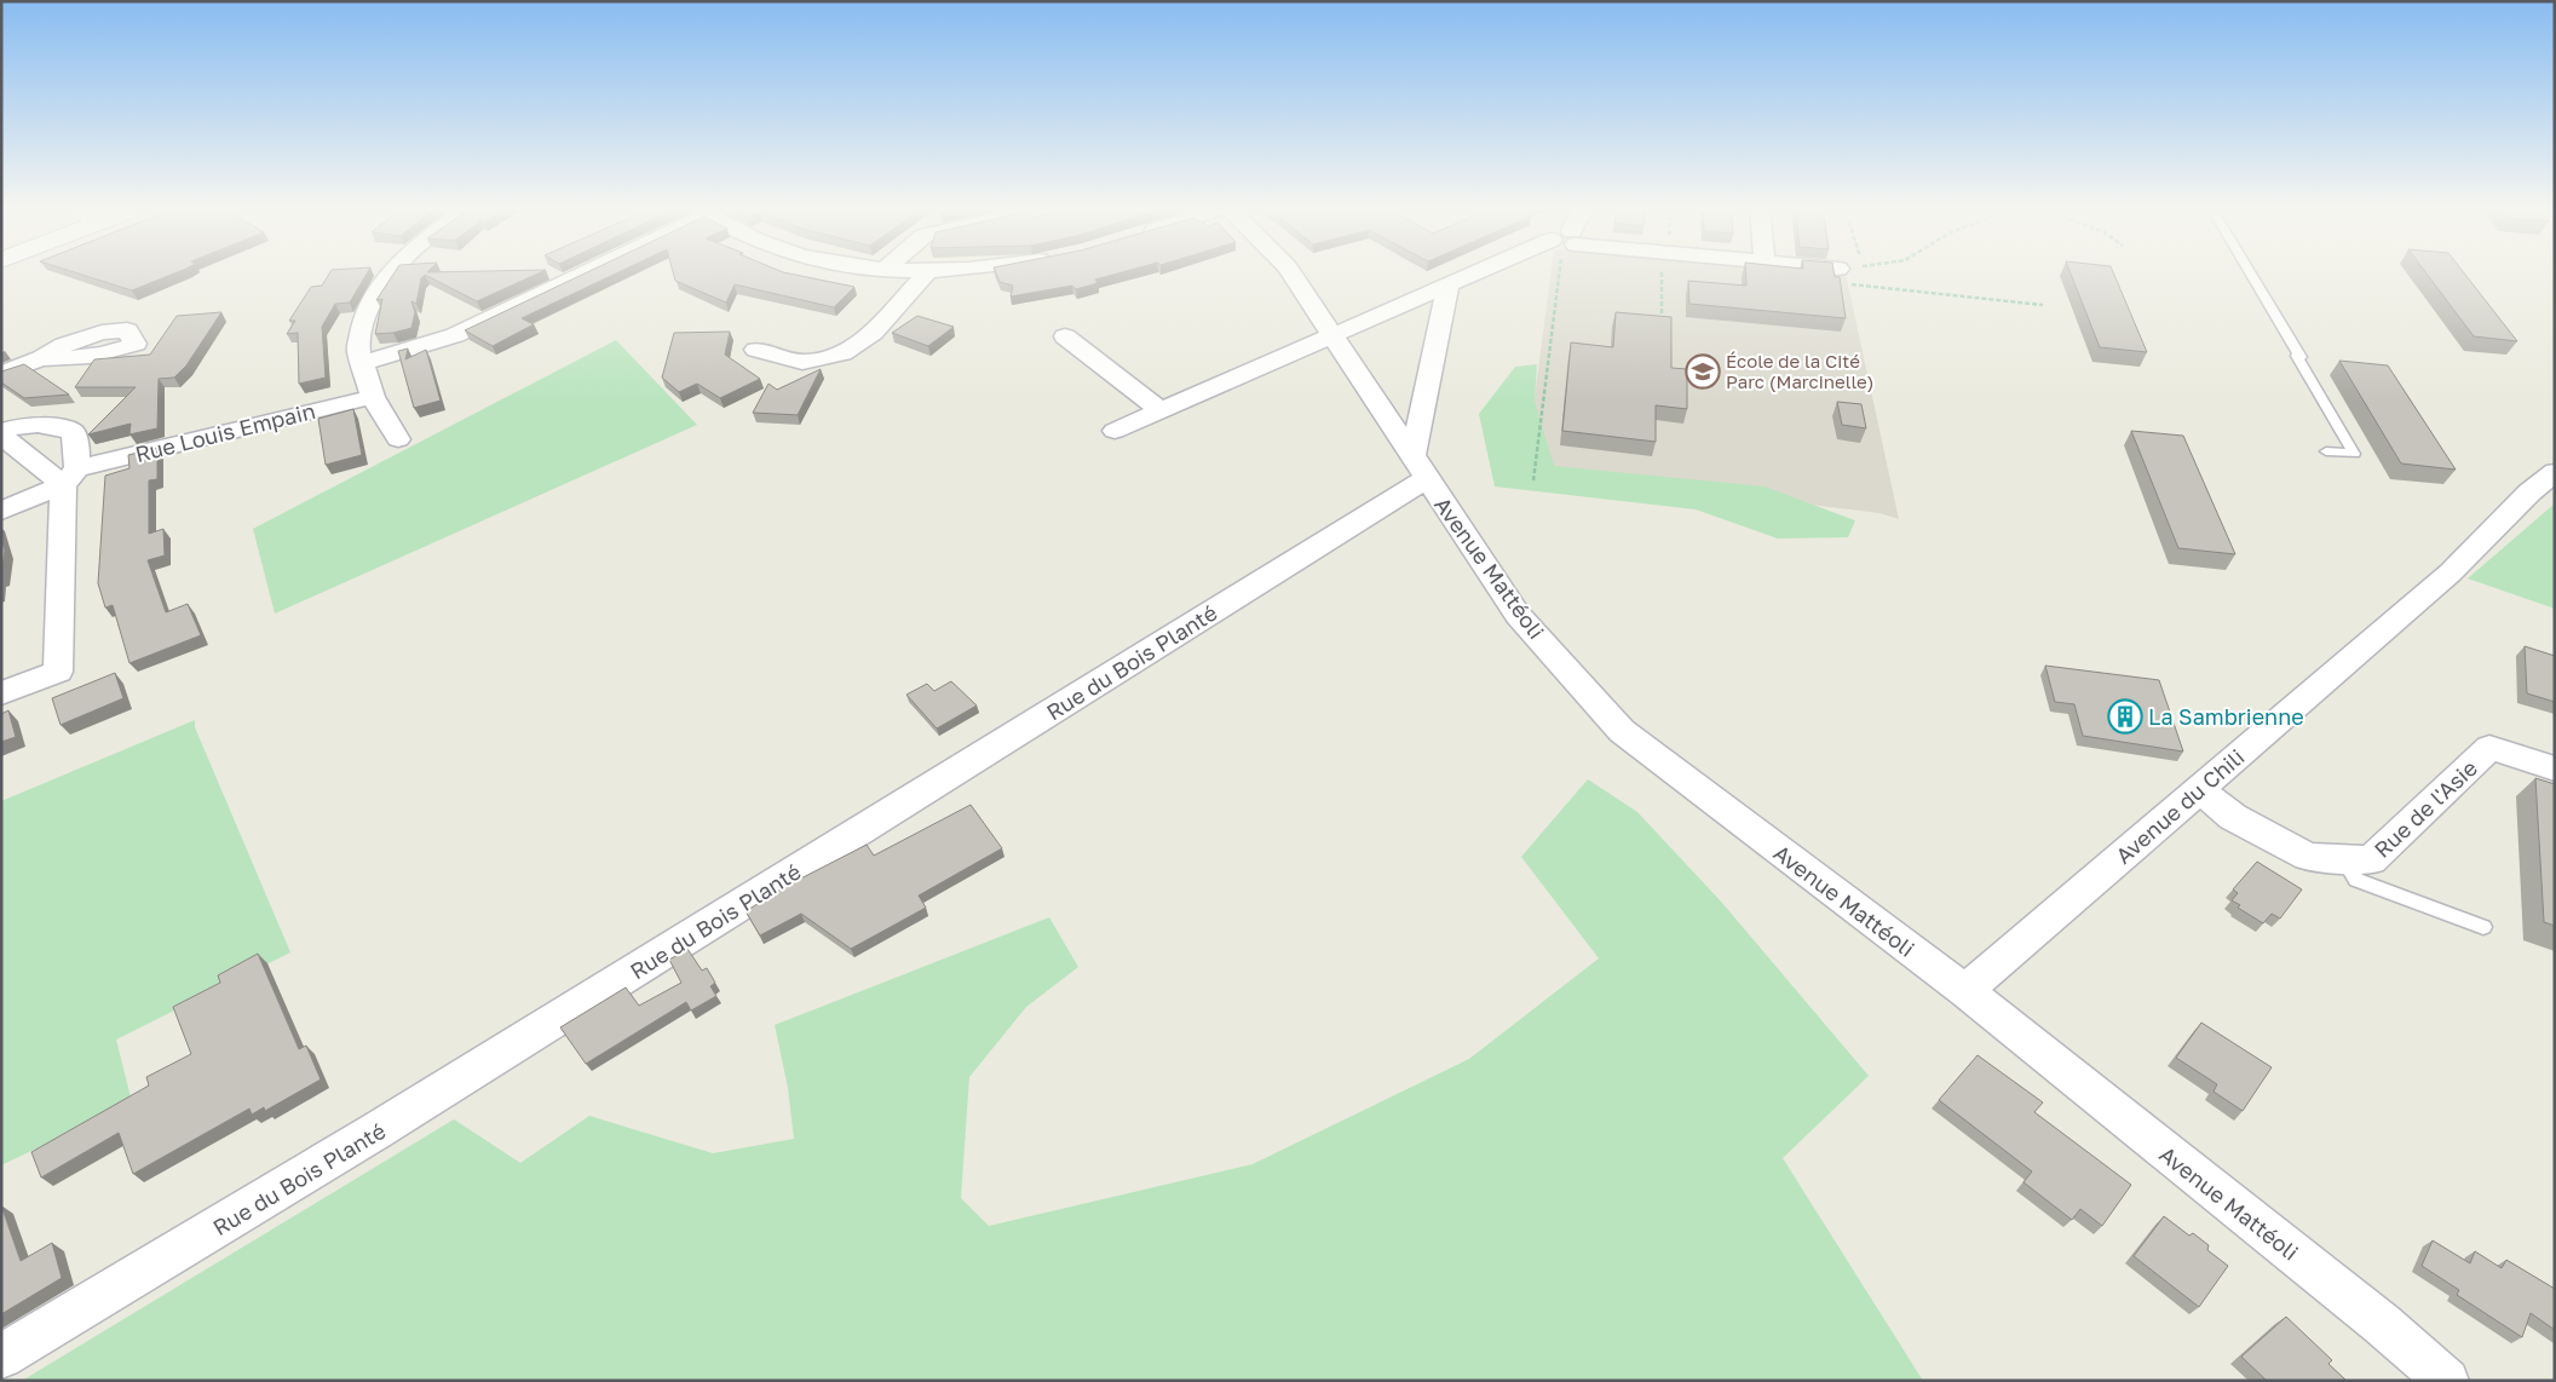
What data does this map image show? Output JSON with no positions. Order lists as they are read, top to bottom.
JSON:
{
  "streets": {
    "street": [
      "Rue Louis Empain",
      "Avenue Mattéoli",
      "Rue du Bois Planté",
      "Avenue du Chili",
      "Rue de l'Asie"
    ]
  },
  "crossings": [
    ["Avenue Mattéoli", "Rue du Bois Planté"],
    ["Avenue Mattéoli", "Avenue du Chili"],
    ["Avenue du Chili", "Rue de l'Asie"]
  ],
  "places": {
    "school or university": ["École de la Cité Parc (Marcinelle)"],
    "building": ["La Sambrienne"]
  }
}
